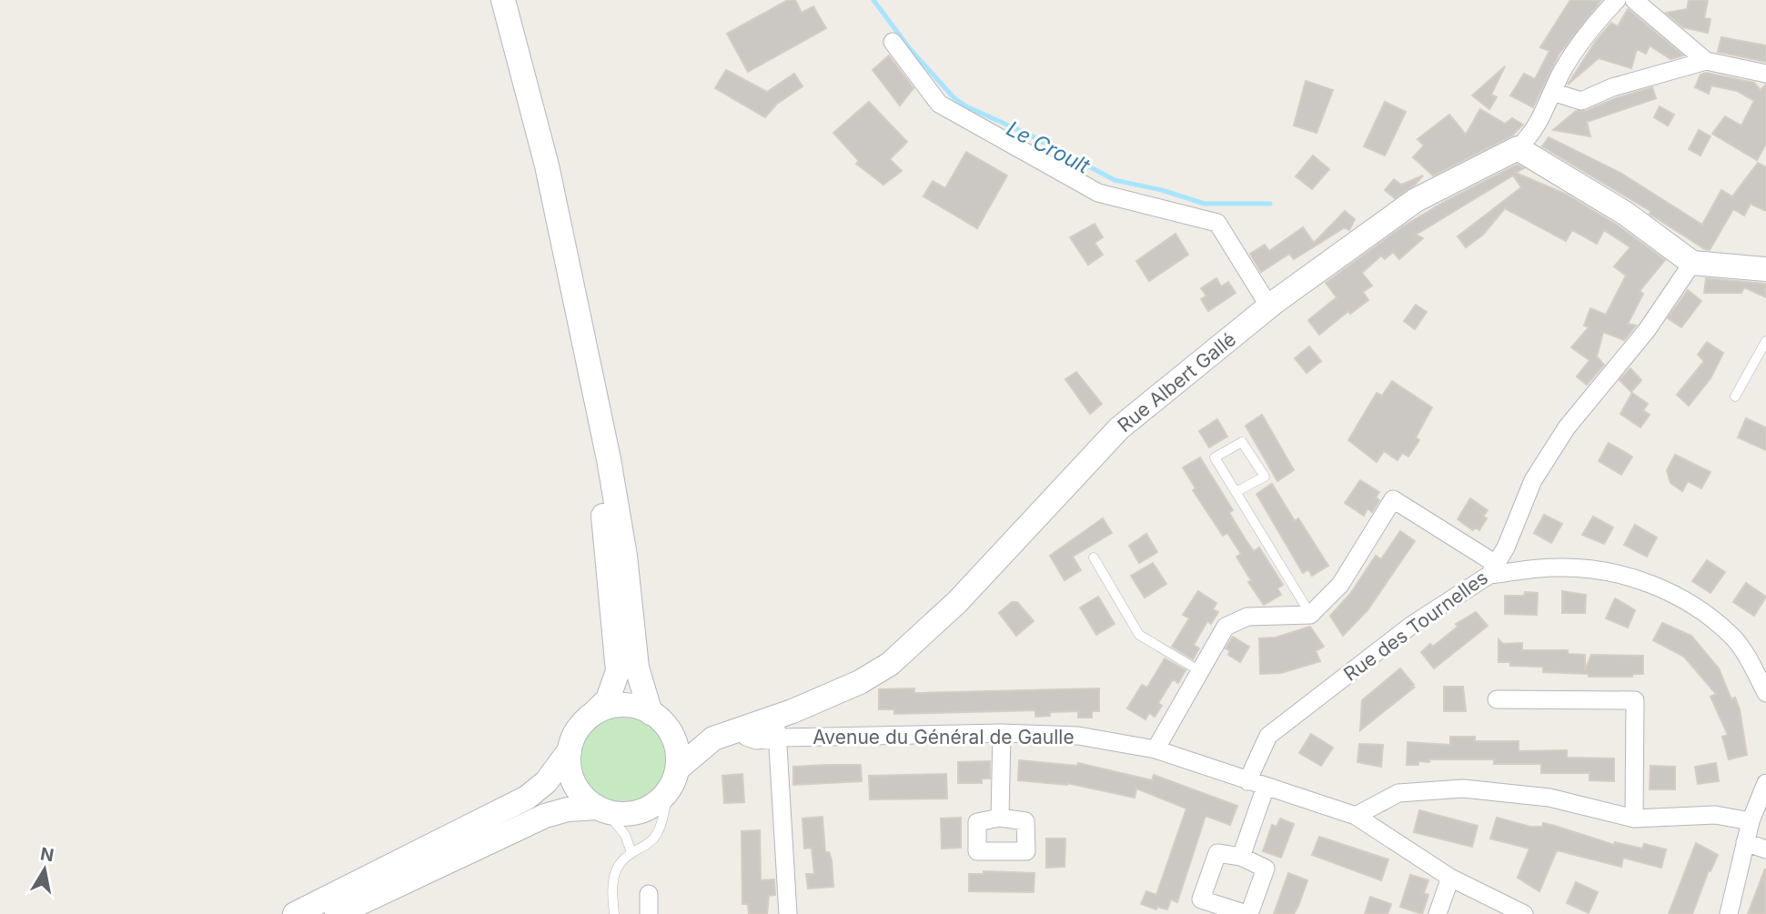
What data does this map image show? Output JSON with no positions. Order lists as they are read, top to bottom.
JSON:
{
  "streets": {
    "street": ["Rue Albert Gallé", "Rue des Tournelles", "Avenue du Général de Gaulle"]
  },
  "crossings": [
    ["Rue Albert Gallé", "Avenue du Général de Gaulle"],
    ["Rue des Tournelles", "Avenue du Général de Gaulle"]
  ],
  "water": ["Le Croult"],
  "north": "top"
}
